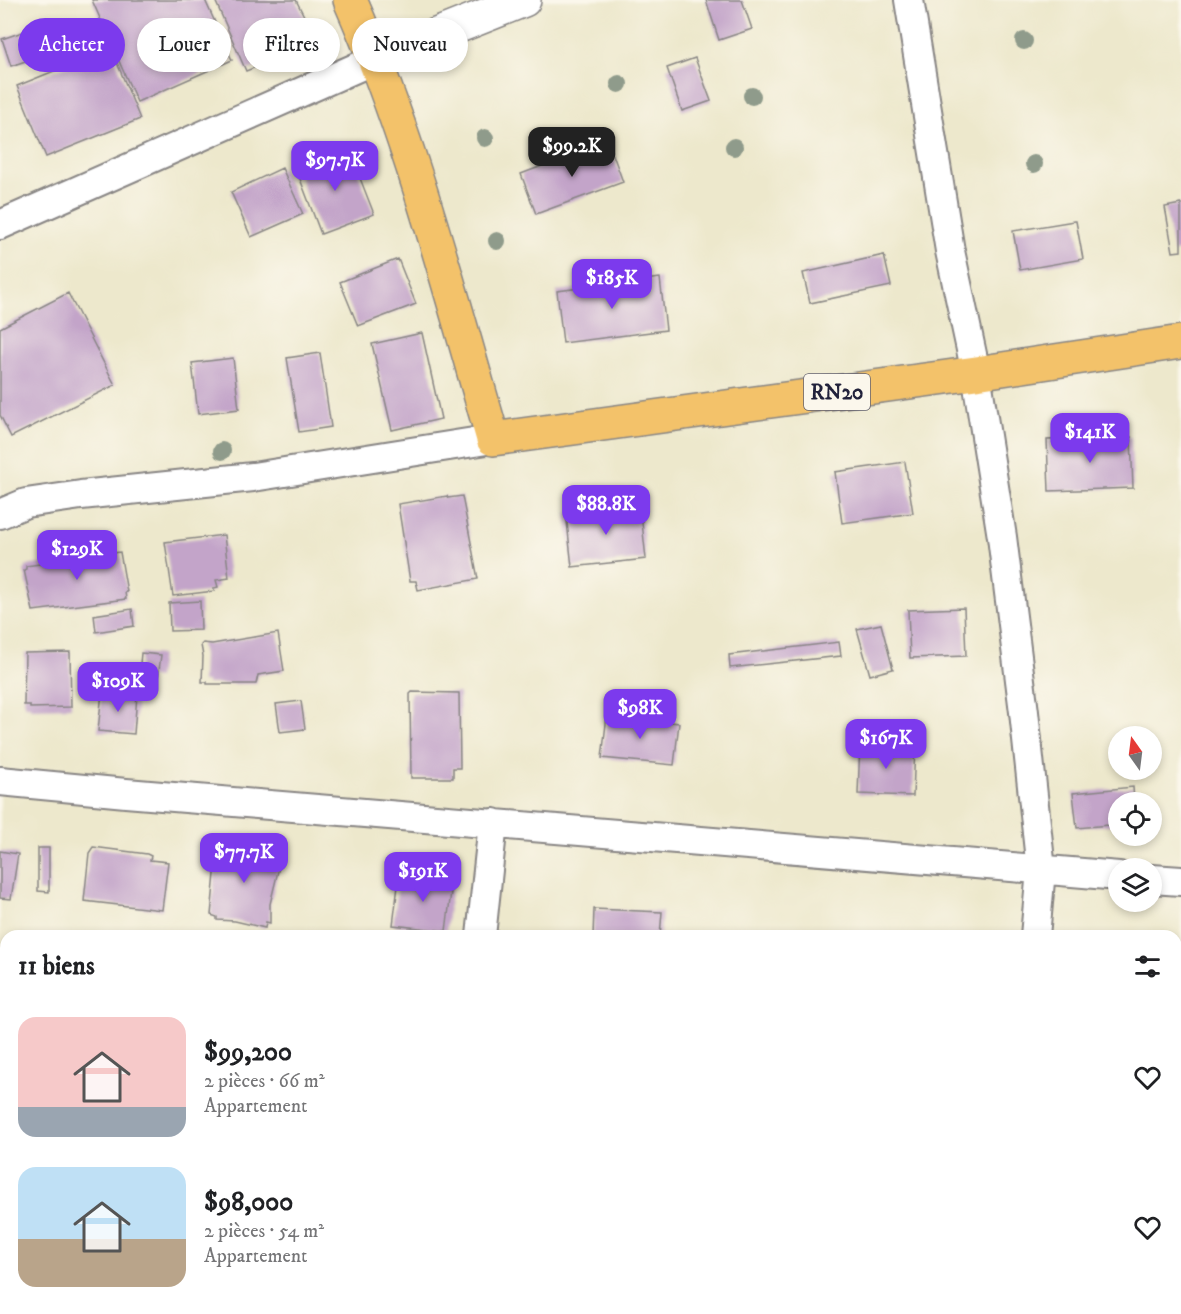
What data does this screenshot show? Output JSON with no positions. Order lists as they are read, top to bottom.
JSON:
{
  "streets": {
    "main road": ["RN20"]
  },
  "north": "top",
  "page": {
    "chip": [
      "Acheter",
      "Louer",
      "Filtres",
      "Nouveau"
    ],
    "price": [
      "$99.2K",
      "$97.7K",
      "$185K",
      "$141K",
      "$88.8K",
      "$129K",
      "$109K",
      "$98K",
      "$167K",
      "$77.7K",
      "$191K"
    ],
    "heading": "11 biens",
    "list": [
      {
        "name": "$99,200",
        "note": "2 pièces · 66 m² · Appartement"
      },
      {
        "name": "$98,000",
        "note": "2 pièces · 54 m² · Appartement"
      }
    ]
  }
}
